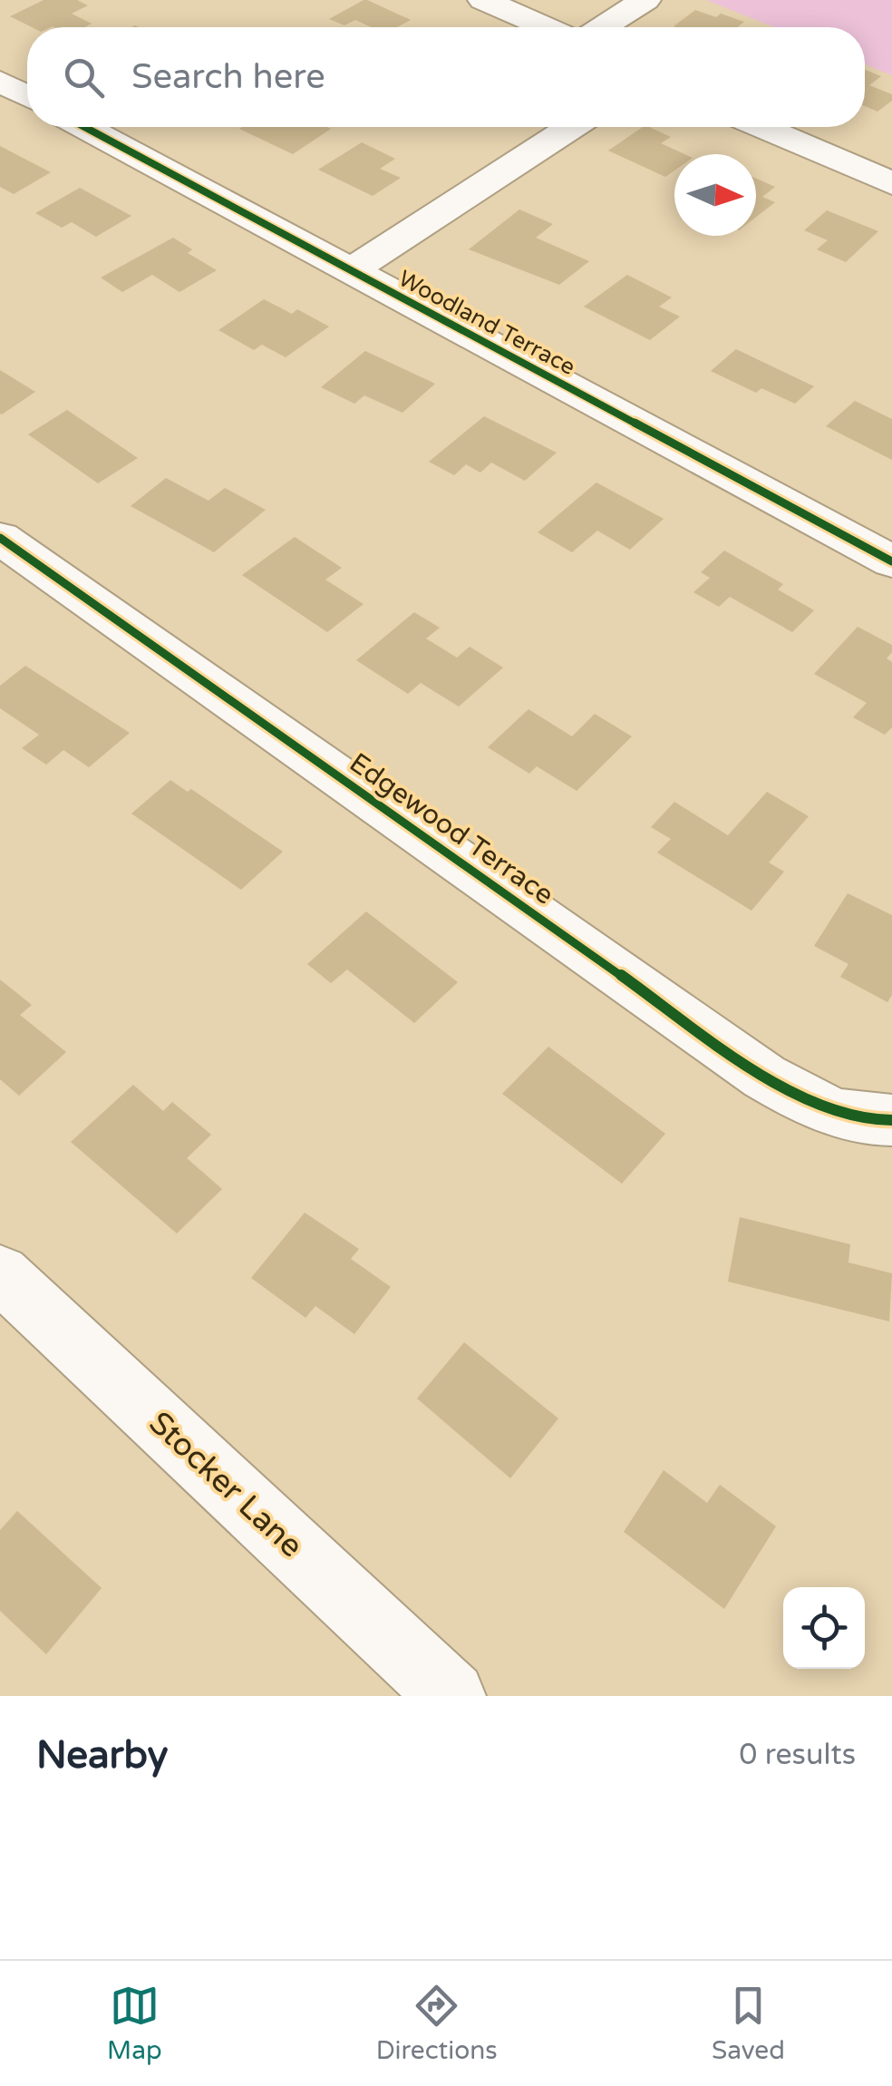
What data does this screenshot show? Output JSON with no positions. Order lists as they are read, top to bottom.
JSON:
{
  "streets": {
    "street": ["Woodland Terrace", "Edgewood Terrace", "Stocker Lane"]
  },
  "north": "right",
  "page": {
    "search": "Search here",
    "heading": ["Nearby", "0 results"],
    "nav": ["Map", "Directions", "Saved"]
  }
}
